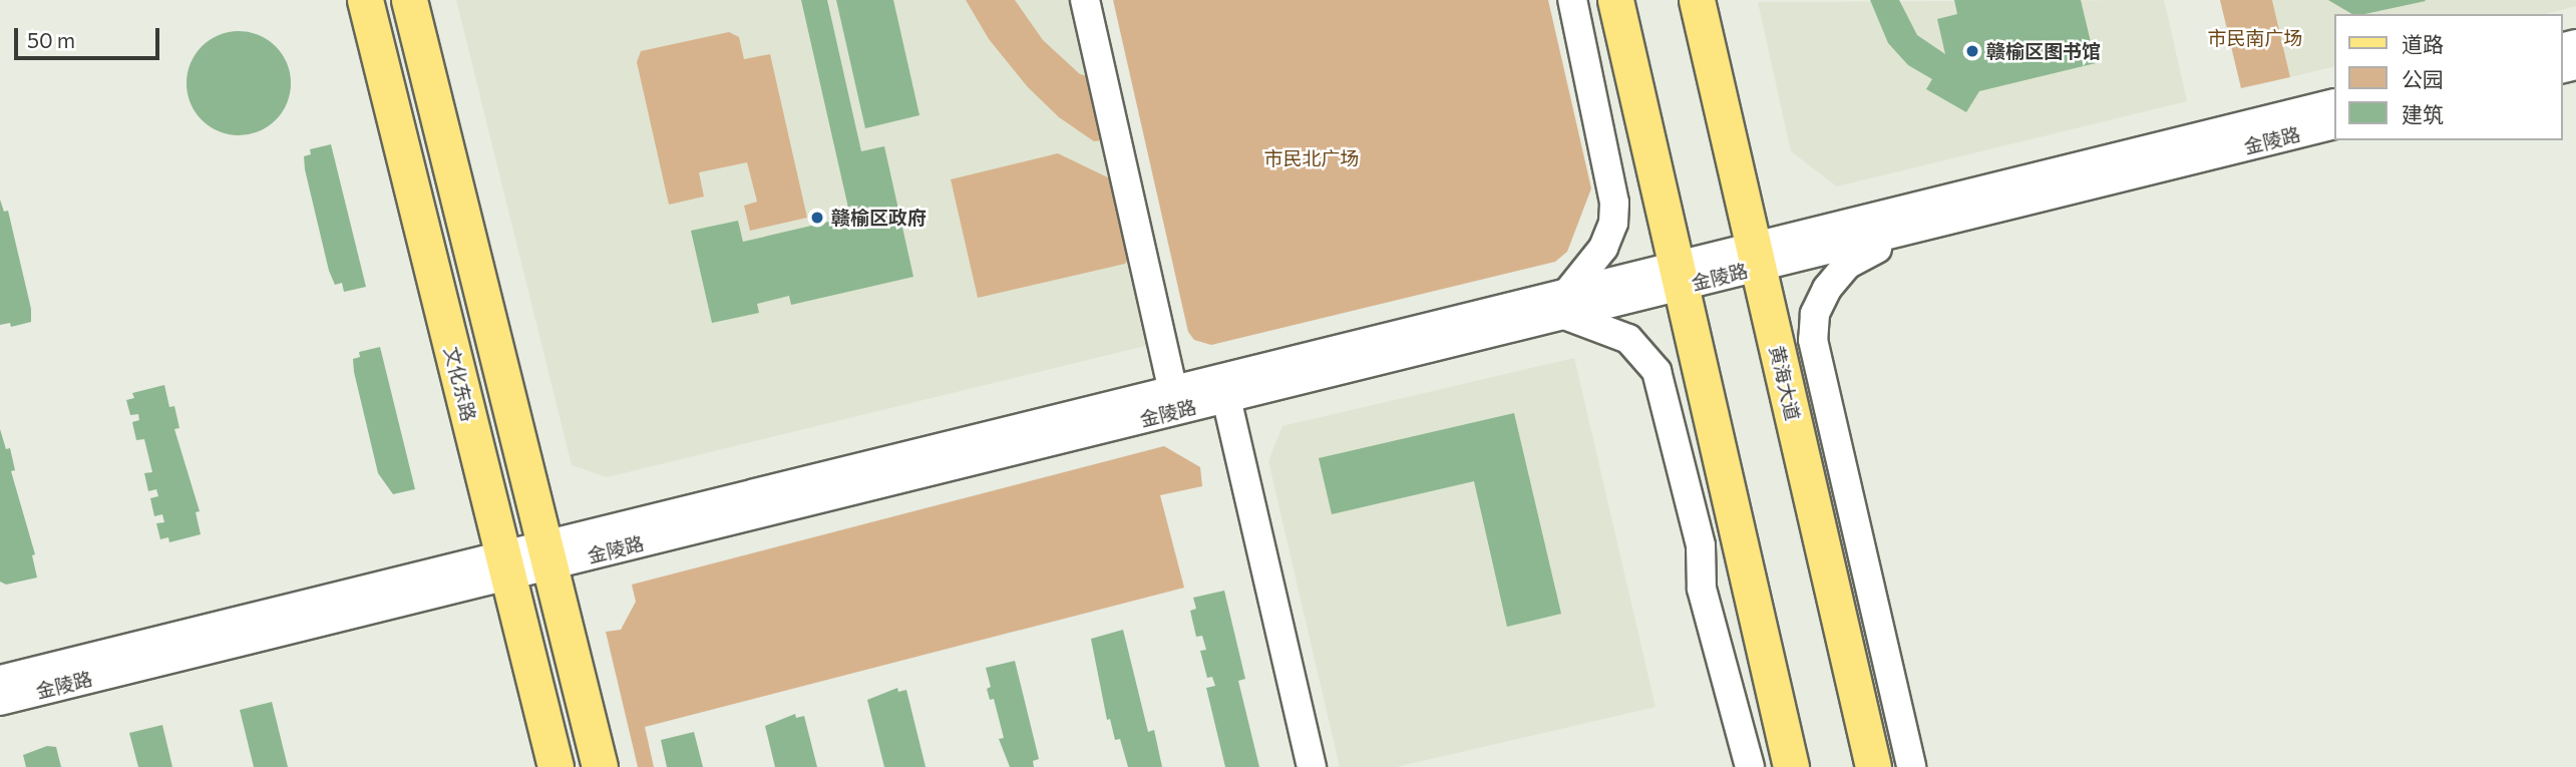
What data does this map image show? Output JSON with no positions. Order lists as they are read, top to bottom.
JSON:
{
  "streets": {
    "main road": ["黄海大道", "文化东路"],
    "street": ["金陵路"]
  },
  "crossings": [
    ["金陵路", "黄海大道"],
    ["金陵路", "文化东路"]
  ],
  "parks": ["市民南广场", "市民北广场"],
  "places": ["赣榆区图书馆", "赣榆区政府"],
  "legend": ["道路", "公园", "建筑"],
  "scale_bar": "50 m"
}
